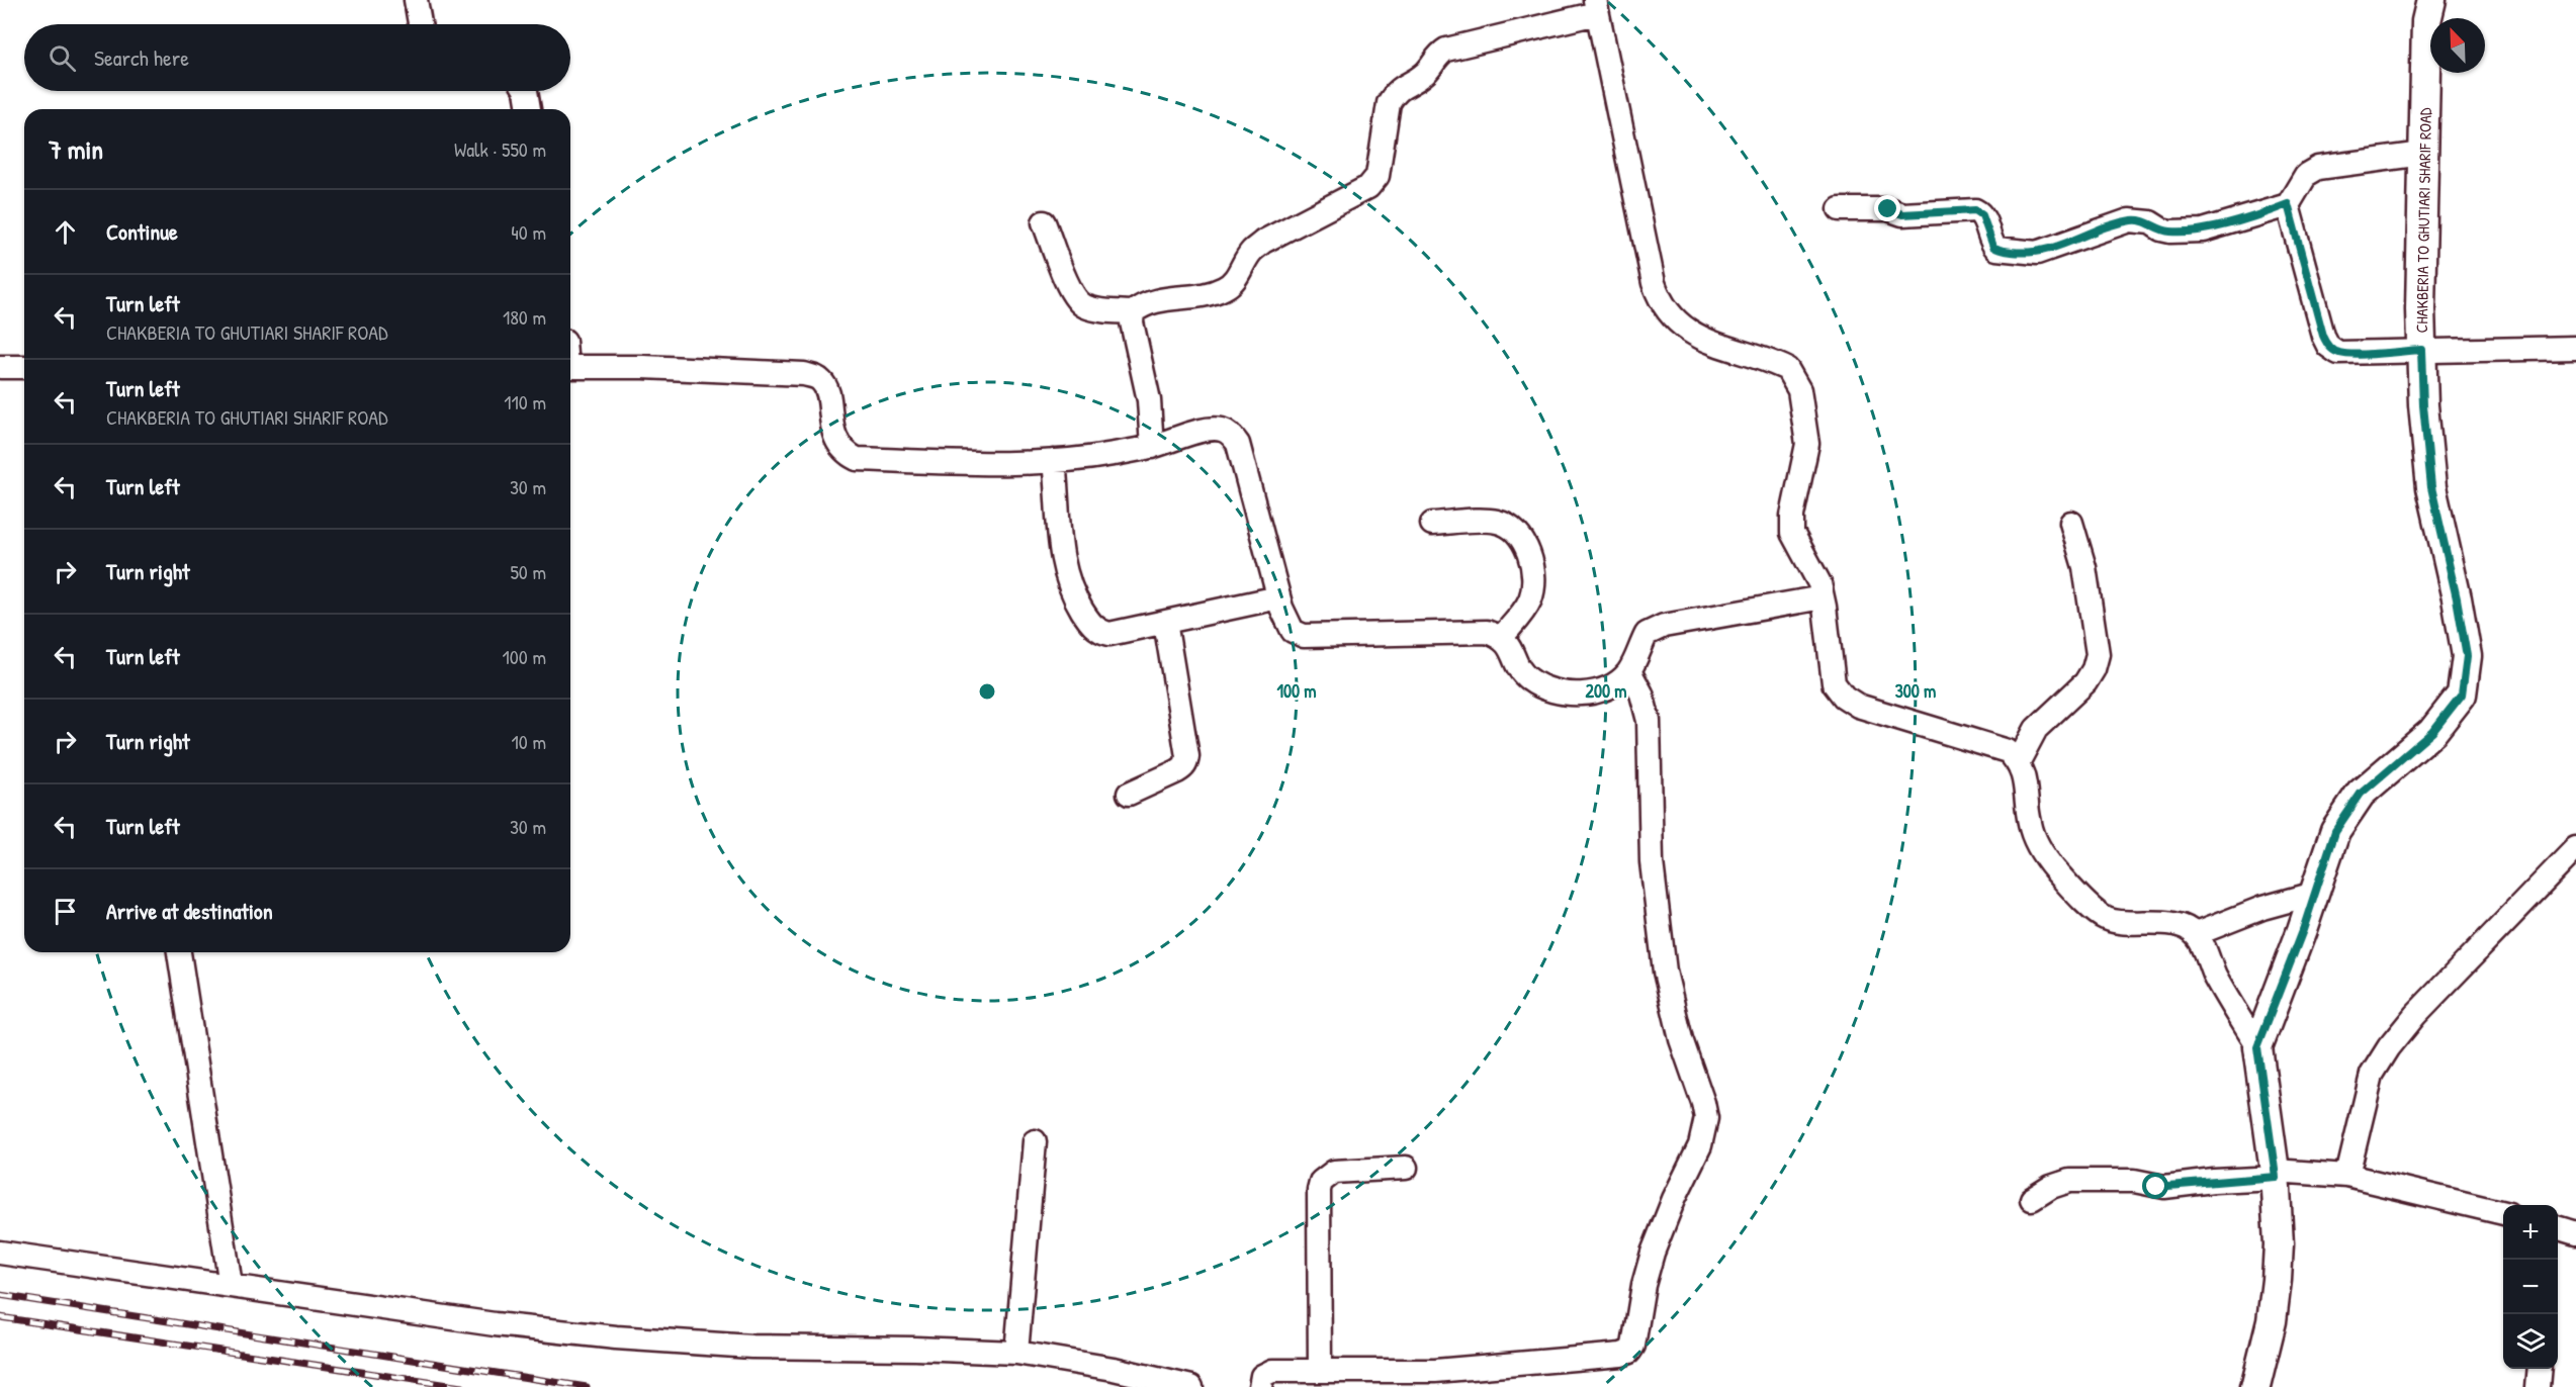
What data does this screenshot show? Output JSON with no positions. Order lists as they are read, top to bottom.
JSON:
{
  "streets": {
    "main road": ["CHAKBERIA TO GHUTIARI SHARIF ROAD"]
  },
  "north": "top left",
  "page": {
    "search": "Search here",
    "heading": ["7 min", "Walk · 550 m"],
    "list": [
      ["Continue", "40 m"],
      ["Turn left", "CHAKBERIA TO GHUTIARI SHARIF ROAD", "180 m"],
      ["Turn left", "CHAKBERIA TO GHUTIARI SHARIF ROAD", "110 m"],
      ["Turn left", "30 m"],
      ["Turn right", "50 m"],
      ["Turn left", "100 m"],
      ["Turn right", "10 m"],
      ["Turn left", "30 m"],
      "Arrive at destination"
    ],
    "map_buttons": ["+", "−"]
  },
  "rings": ["100 m", "200 m", "300 m"]
}
